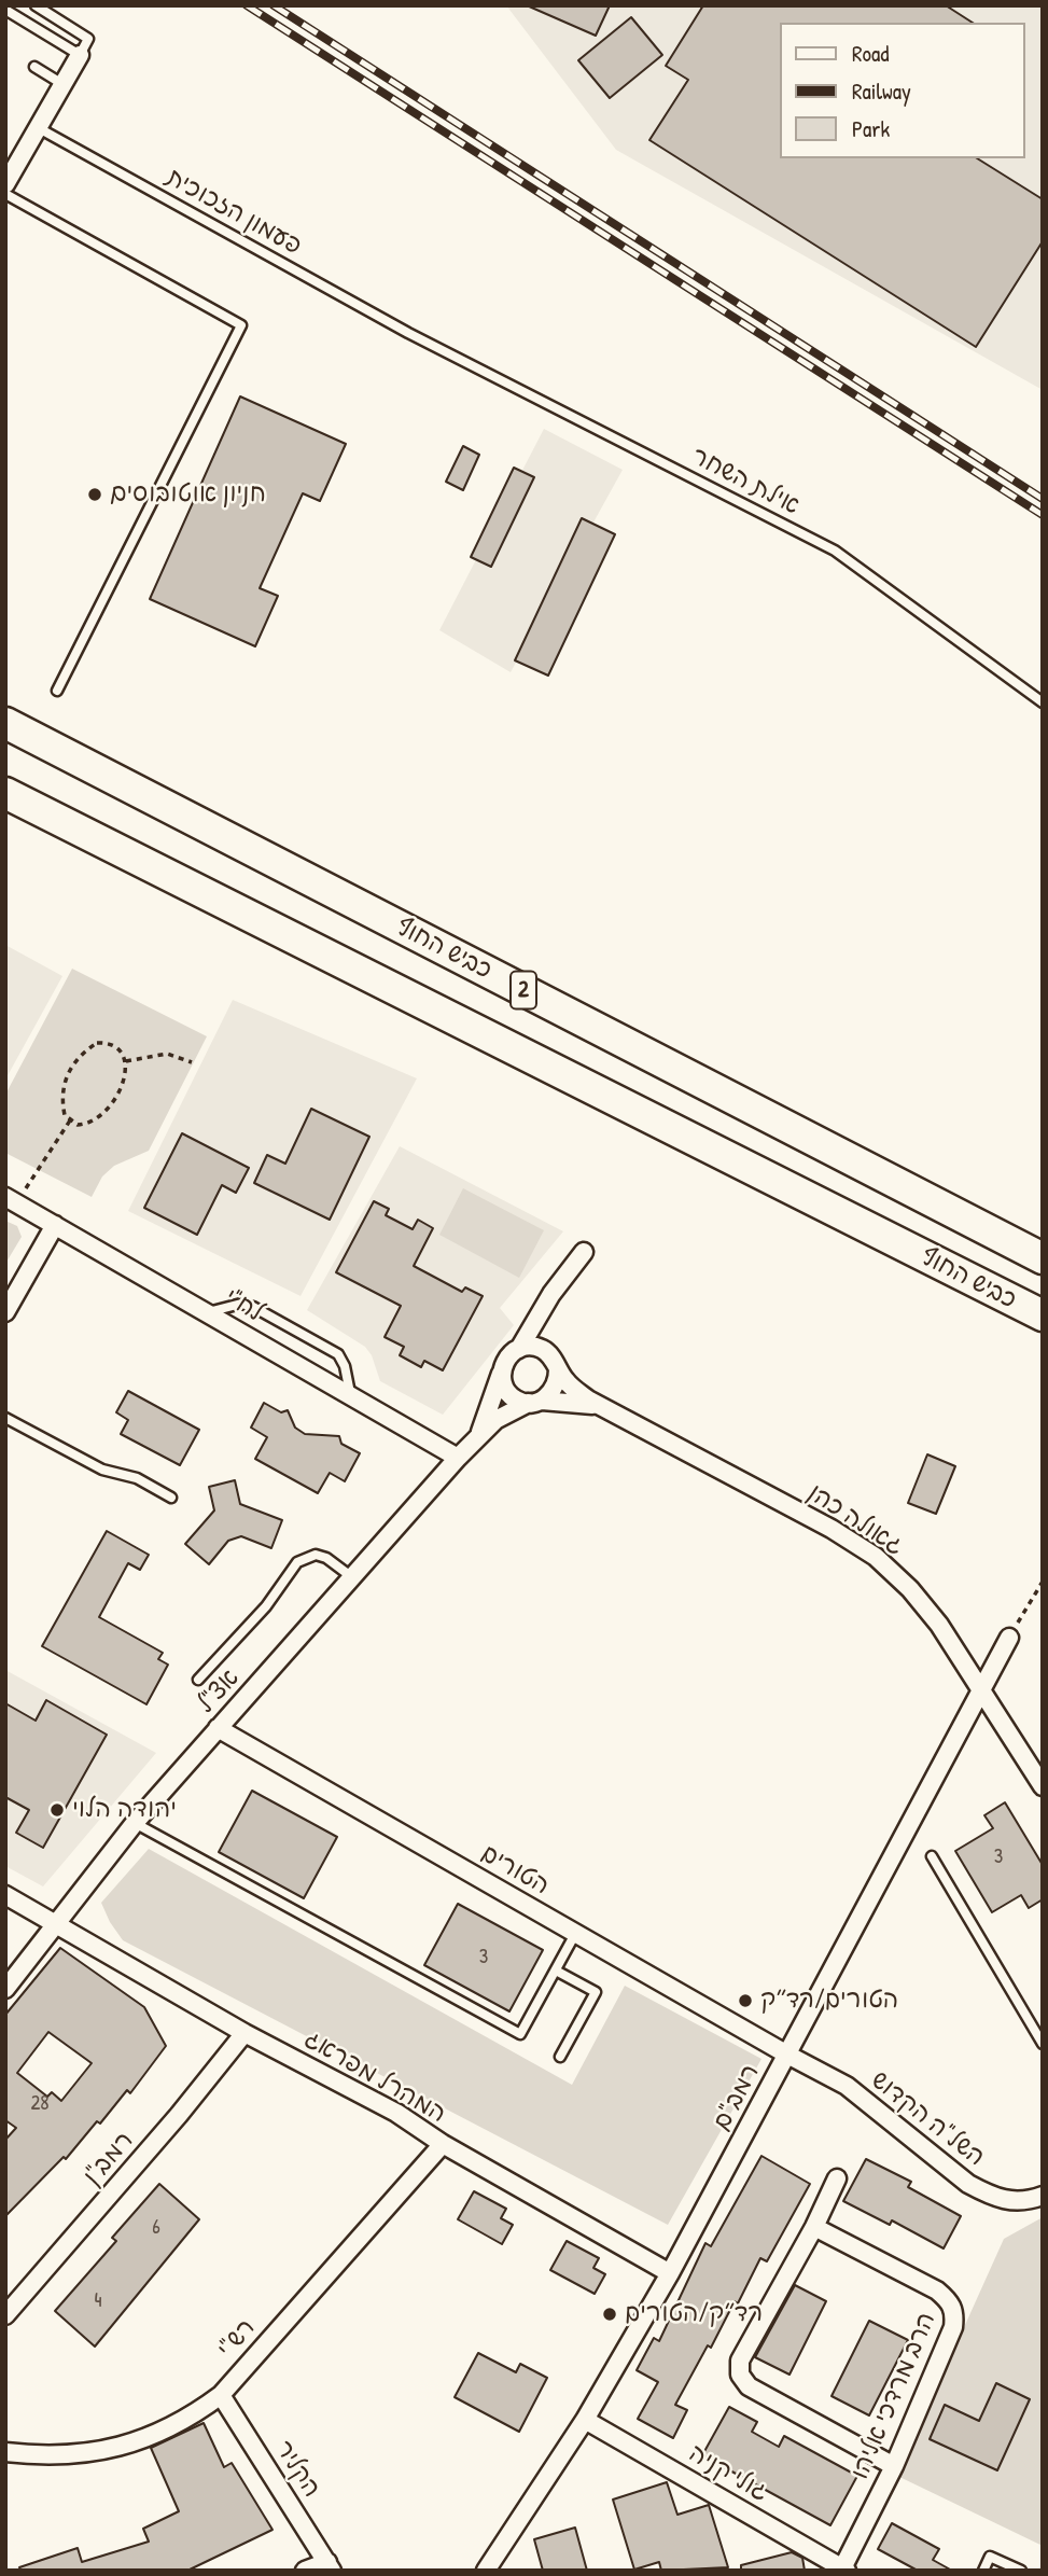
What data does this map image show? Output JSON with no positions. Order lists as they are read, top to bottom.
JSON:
{
  "streets": {
    "highway": ["כביש החוף", "2"],
    "street": [
      "לח\"י",
      "גאולה כהן",
      "אצ\"ל",
      "הטורים",
      "המהרל מפראג",
      "רמב\"ם",
      "השל\"ה הקדוש",
      "רמב\"ן",
      "רש\"י",
      "הרב מרדכי אליהו",
      "הקליר",
      "גולי קניה"
    ],
    "lane": ["פעמון הזכוכית", "אילת השחר"]
  },
  "crossings": [
    ["פעמון הזכוכית", "אילת השחר"],
    ["לח\"י", "אצ\"ל"],
    ["גאולה כהן", "אצ\"ל"],
    ["גאולה כהן", "רמב\"ם"],
    ["אצ\"ל", "הטורים"],
    ["אצ\"ל", "המהרל מפראג"],
    ["הטורים", "רמב\"ם"],
    ["הטורים", "השל\"ה הקדוש"],
    ["המהרל מפראג", "רמב\"ם"],
    ["המהרל מפראג", "רמב\"ן"],
    ["המהרל מפראג", "רש\"י"],
    ["רמב\"ם", "השל\"ה הקדוש"],
    ["רמב\"ם", "גולי קניה"],
    ["רש\"י", "הקליר"],
    ["הרב מרדכי אליהו", "גולי קניה"]
  ],
  "places": [
    "חניון אוטובוסים",
    "יהודה הלוי",
    "הטורים/רד״ק",
    "רד״ק/הטורים"
  ],
  "house_numbers": [
    "3",
    "3",
    "28",
    "6",
    "4"
  ],
  "legend": ["Road", "Railway", "Park"]
}
